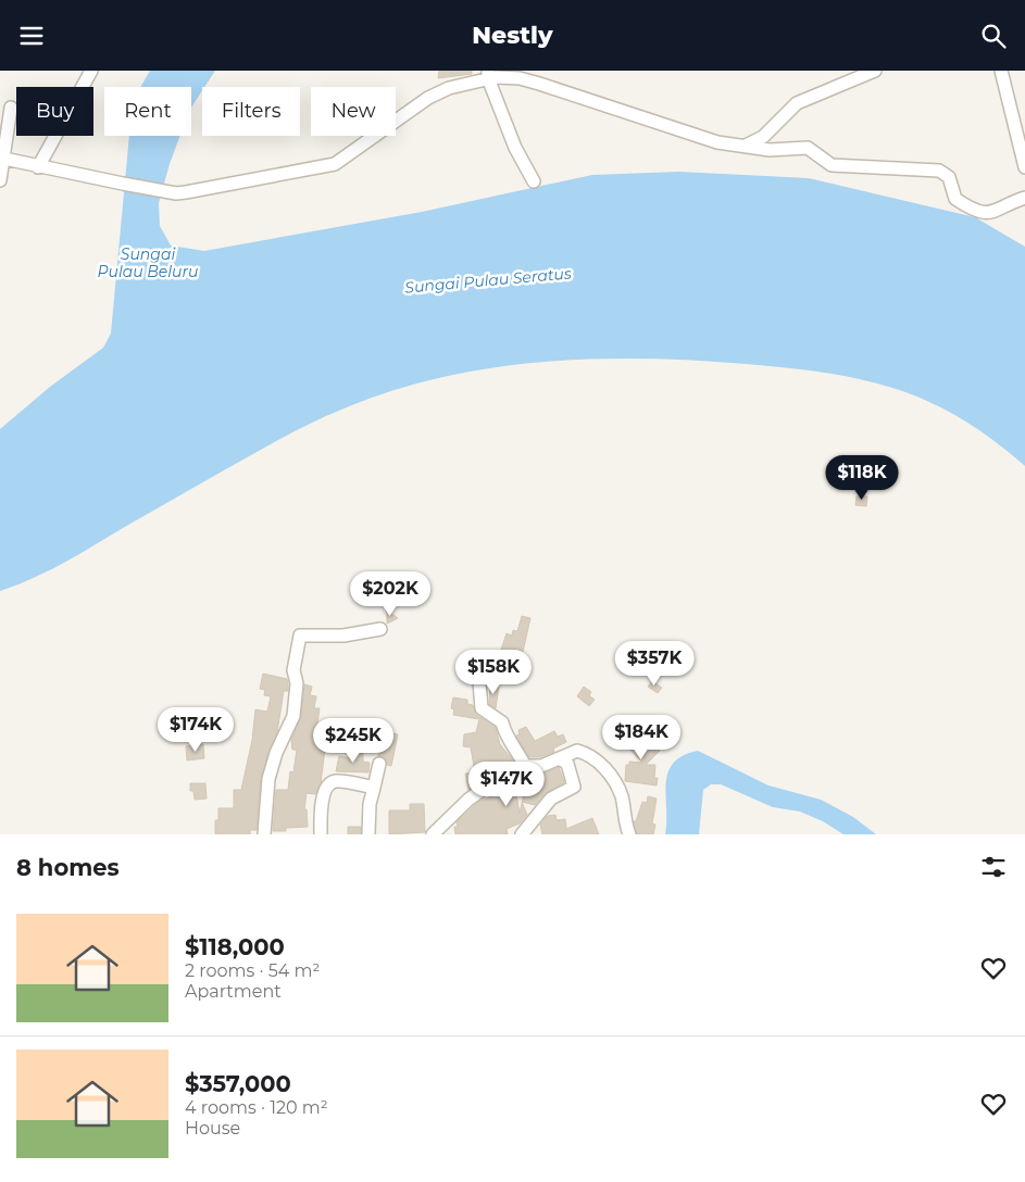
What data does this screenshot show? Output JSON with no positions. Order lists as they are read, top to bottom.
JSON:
{
  "water": ["Sungai Pulau Beluru", "Sungai Pulau Seratus"],
  "page": {
    "header": "Nestly",
    "chip": [
      "Buy",
      "Rent",
      "Filters",
      "New"
    ],
    "price": [
      "$118K",
      "$202K",
      "$357K",
      "$158K",
      "$174K",
      "$184K",
      "$245K",
      "$147K"
    ],
    "heading": "8 homes",
    "list": [
      {
        "name": "$118,000",
        "note": "2 rooms · 54 m² · Apartment"
      },
      {
        "name": "$357,000",
        "note": "4 rooms · 120 m² · House"
      }
    ]
  }
}
